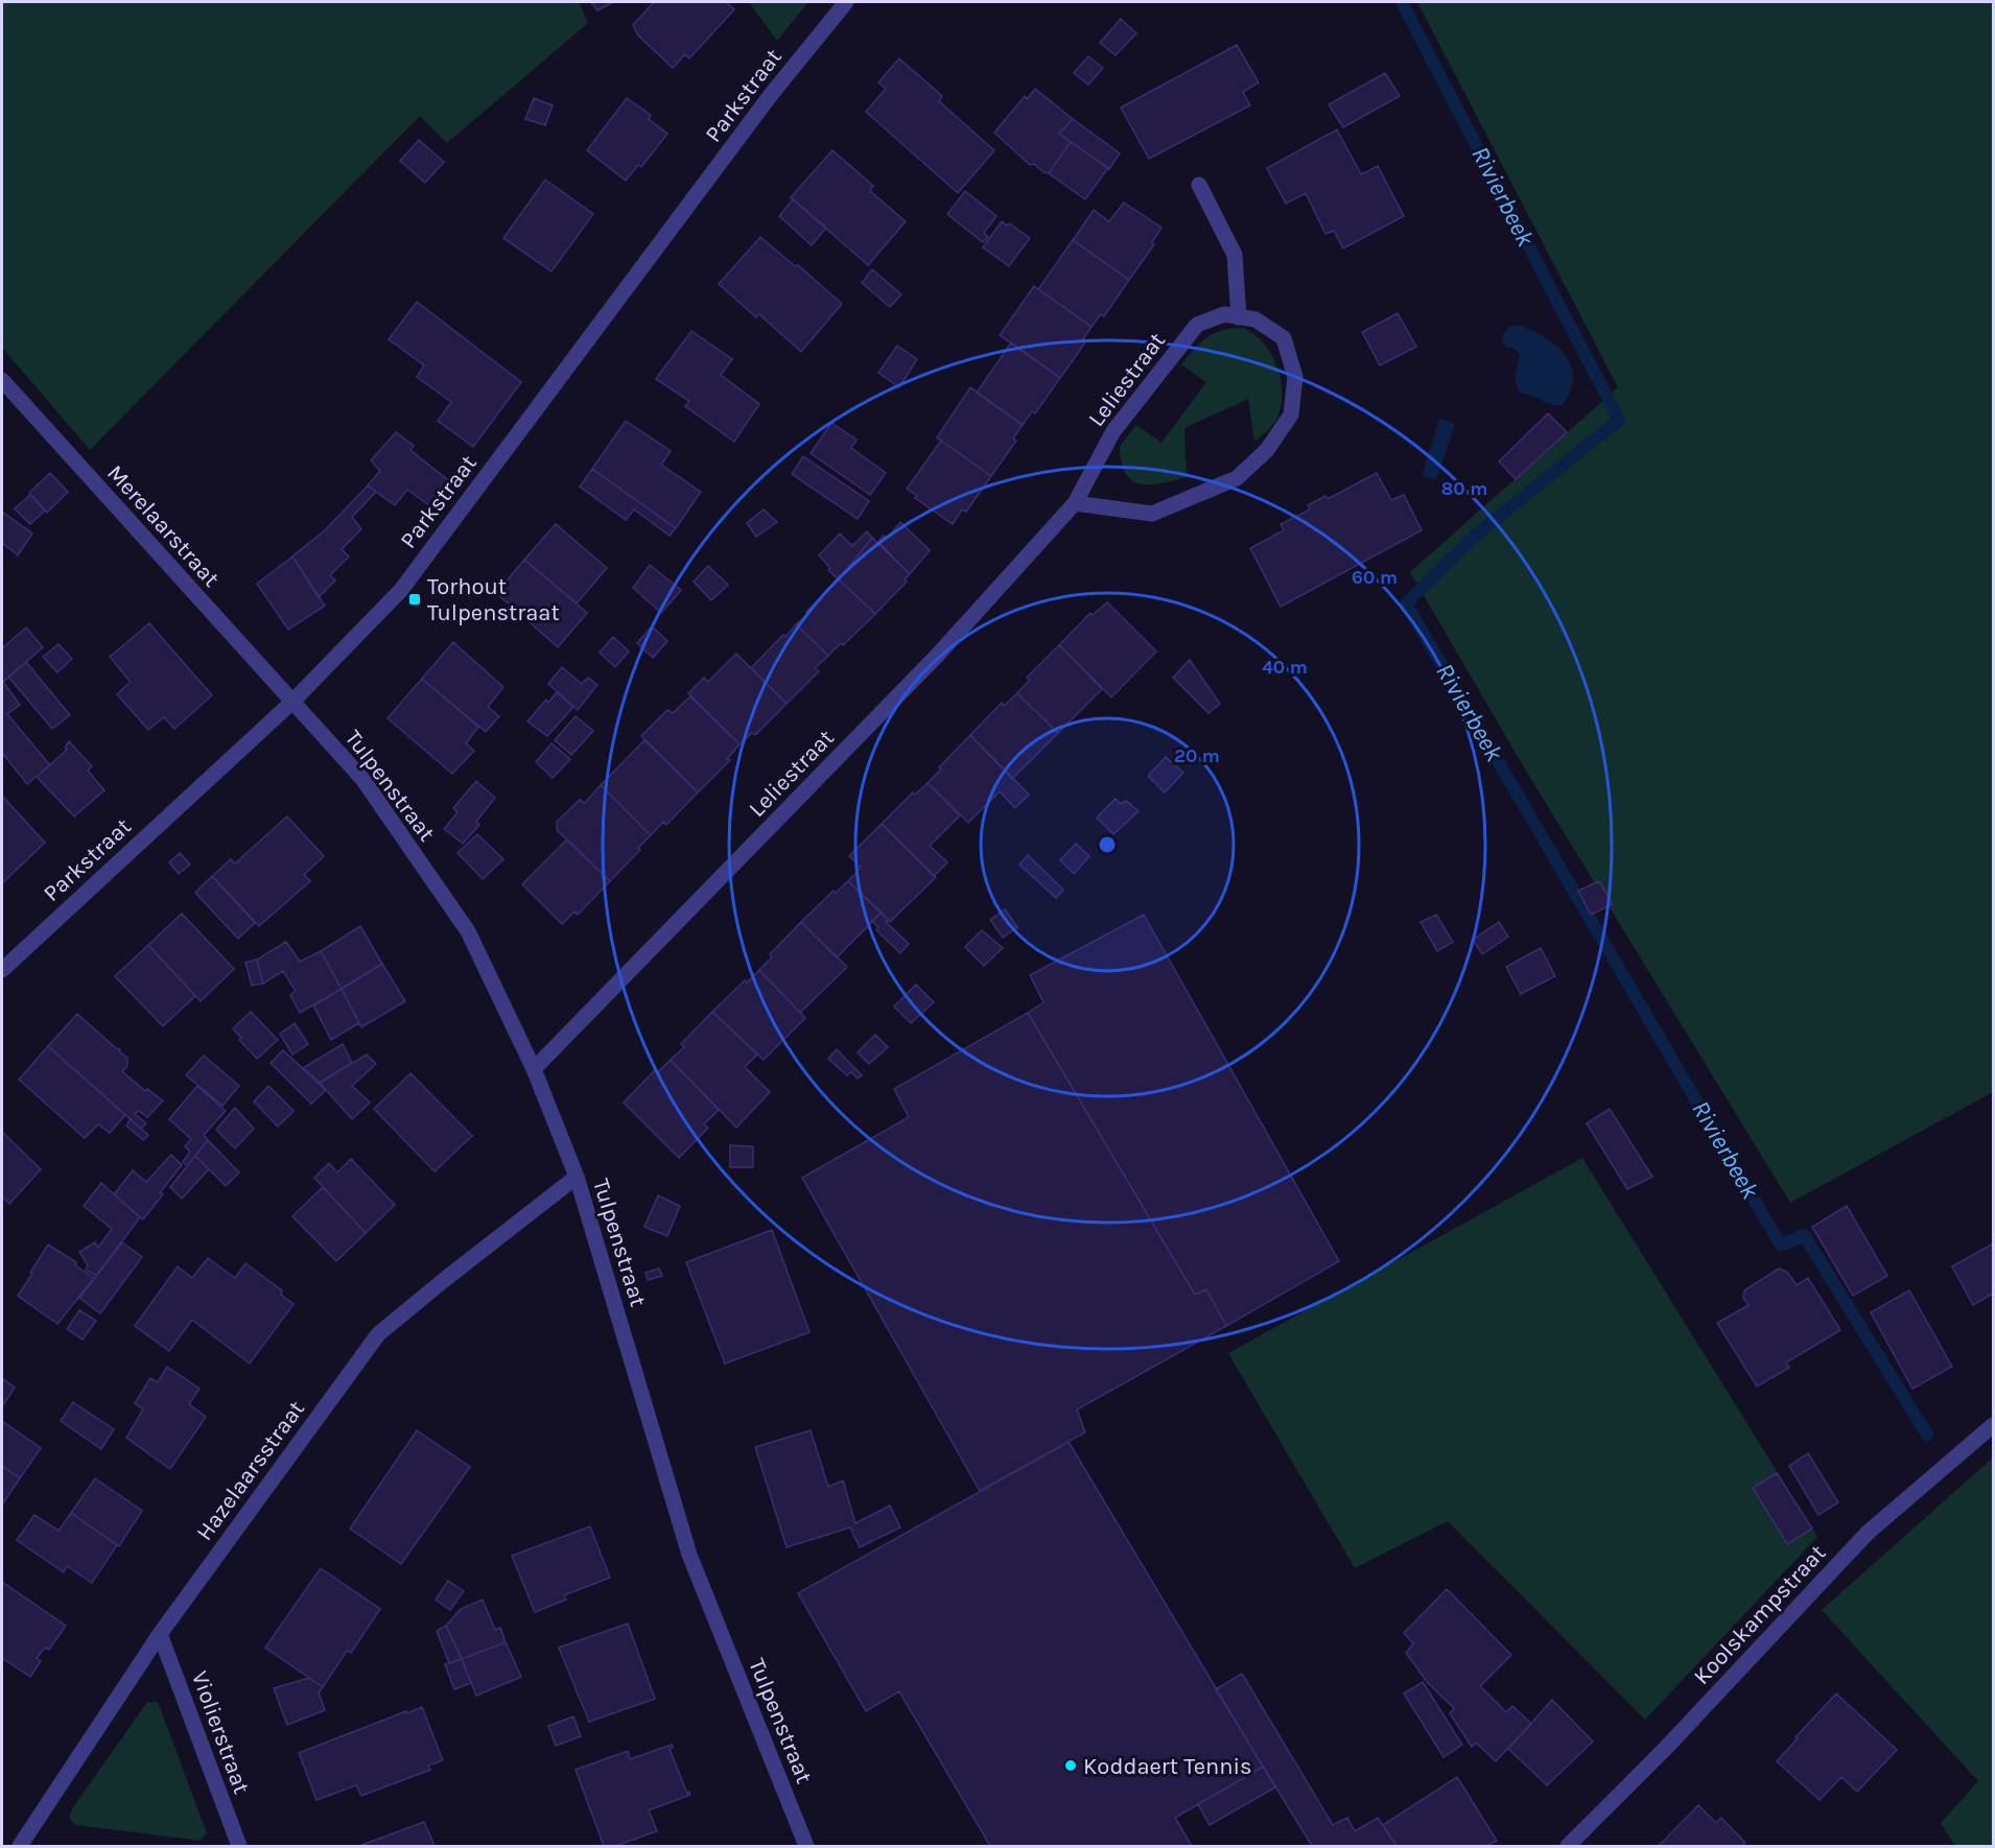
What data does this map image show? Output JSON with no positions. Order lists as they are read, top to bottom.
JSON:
{
  "streets": {
    "street": [
      "Parkstraat",
      "Leliestraat",
      "Merelaarstraat",
      "Tulpenstraat",
      "Hazelaarsstraat",
      "Koolskampstraat",
      "Violierstraat"
    ]
  },
  "crossings": [
    ["Parkstraat", "Merelaarstraat"],
    ["Parkstraat", "Tulpenstraat"],
    ["Leliestraat", "Tulpenstraat"],
    ["Merelaarstraat", "Tulpenstraat"],
    ["Tulpenstraat", "Hazelaarsstraat"],
    ["Hazelaarsstraat", "Violierstraat"]
  ],
  "water": ["Rivierbeek"],
  "places": {
    "transit": ["Torhout Tulpenstraat"],
    "other": ["Koddaert Tennis"]
  },
  "rings": [
    "80 m",
    "60 m",
    "40 m",
    "20 m"
  ]
}
